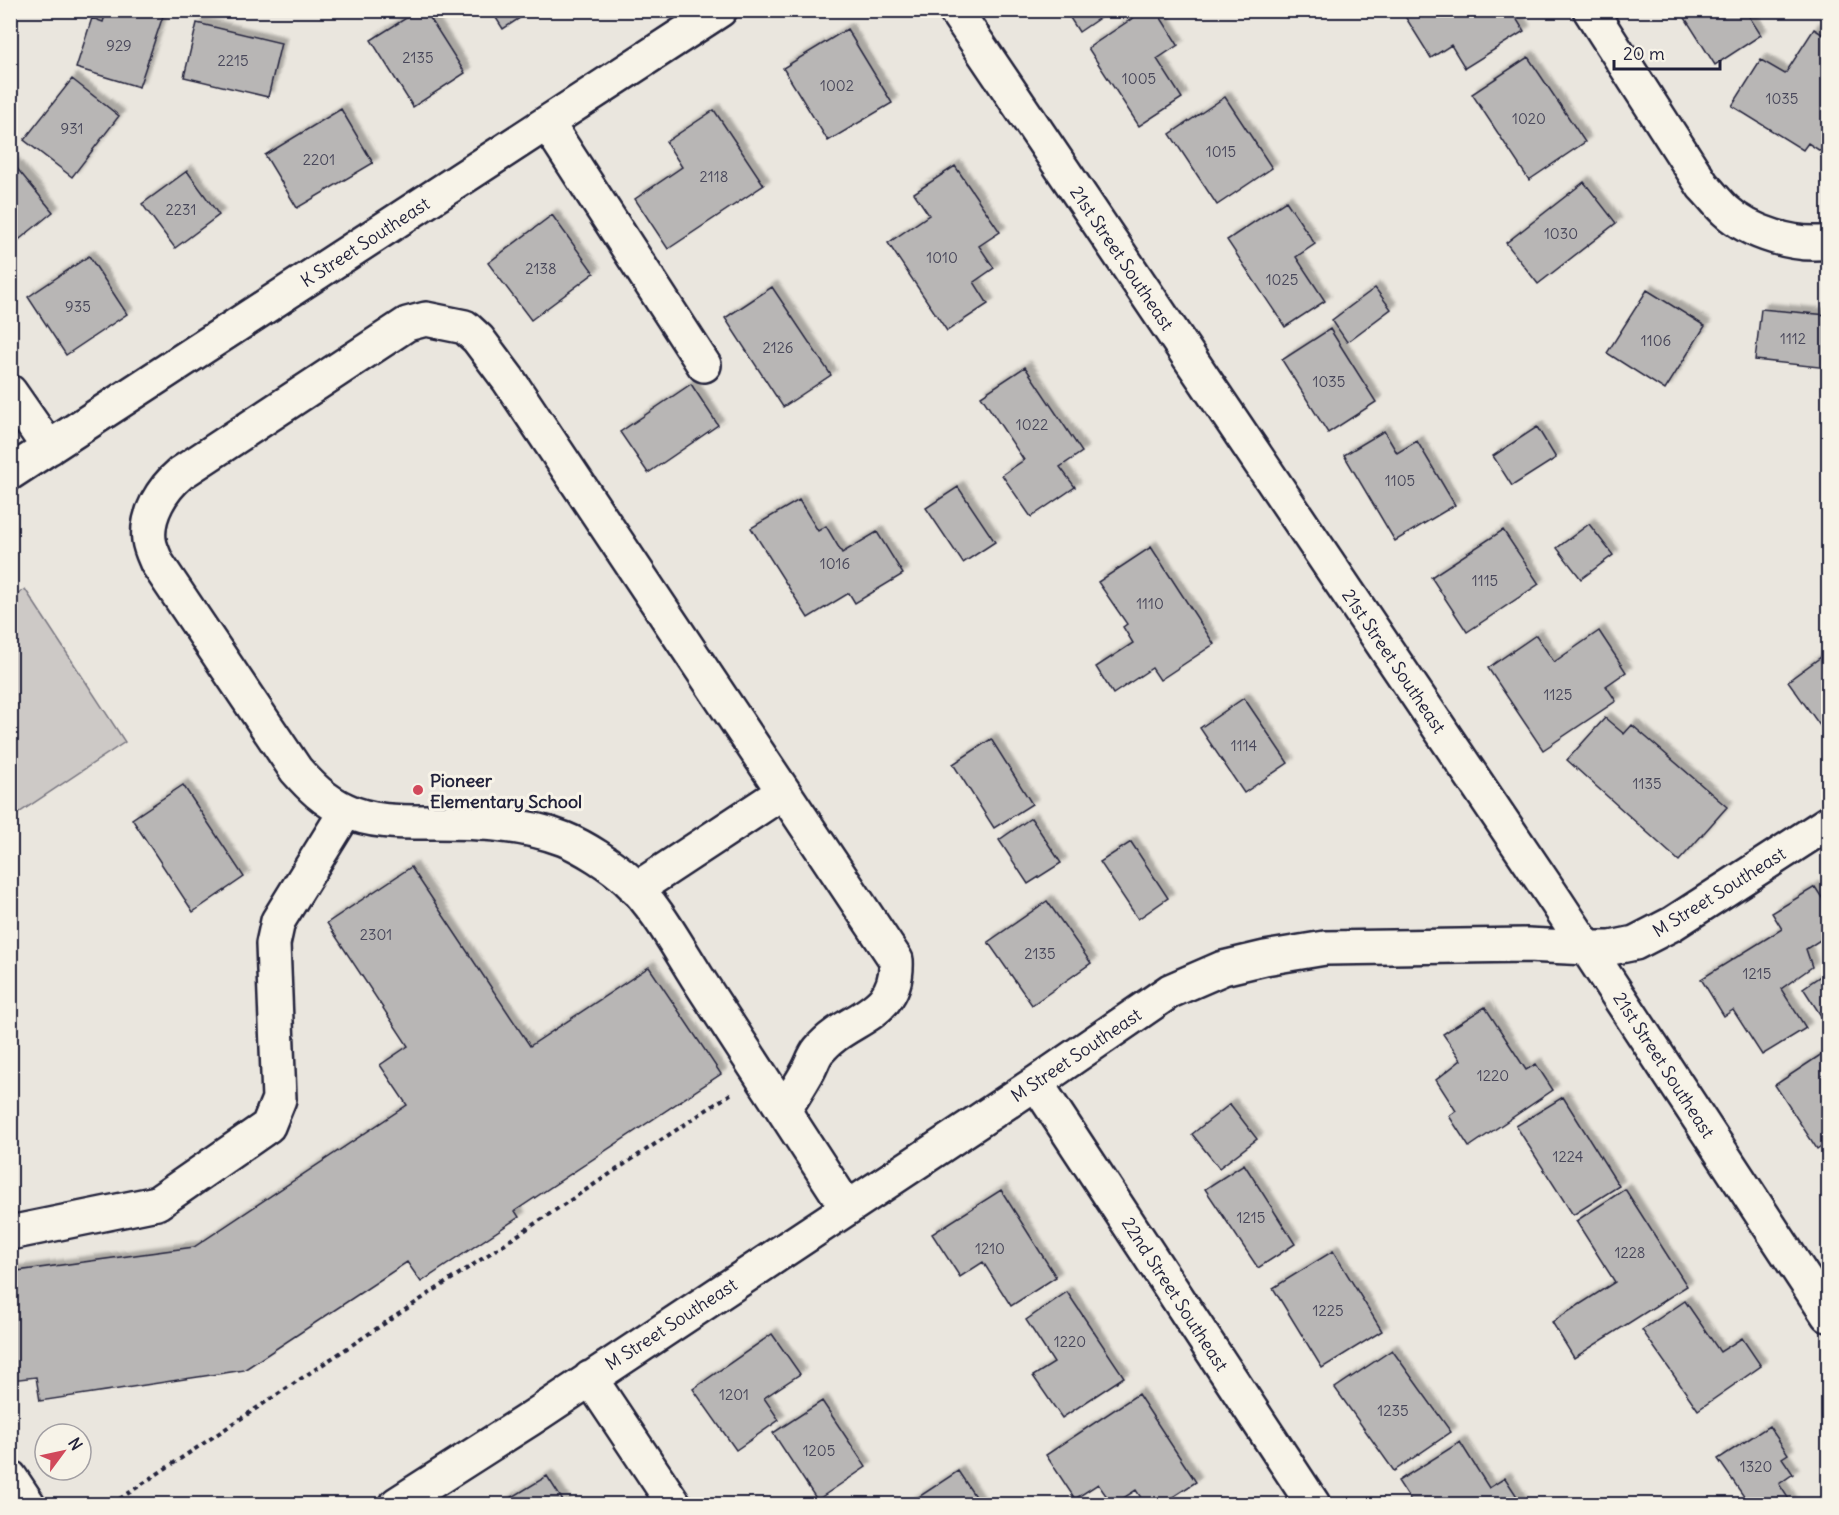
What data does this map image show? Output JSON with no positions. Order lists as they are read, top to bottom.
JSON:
{
  "streets": {
    "street": [
      "K Street Southeast",
      "21st Street Southeast",
      "M Street Southeast",
      "22nd Street Southeast"
    ]
  },
  "crossings": [
    ["21st Street Southeast", "M Street Southeast"],
    ["M Street Southeast", "22nd Street Southeast"]
  ],
  "places": ["Pioneer Elementary School"],
  "house_numbers": [
    "929",
    "2135",
    "2215",
    "1005",
    "1002",
    "1035",
    "1020",
    "931",
    "1015",
    "2201",
    "2118",
    "2231",
    "1030",
    "1010",
    "2138",
    "1025",
    "935",
    "1112",
    "1106",
    "2126",
    "1035",
    "1022",
    "1105",
    "1016",
    "1115",
    "1110",
    "1125",
    "1114",
    "1135",
    "2301",
    "2135",
    "1215",
    "1220",
    "1224",
    "1215",
    "1210",
    "1228",
    "1225",
    "1220",
    "1201",
    "1235",
    "1205",
    "1320"
  ],
  "scale_bar": "20 m",
  "north": "top right"
}
